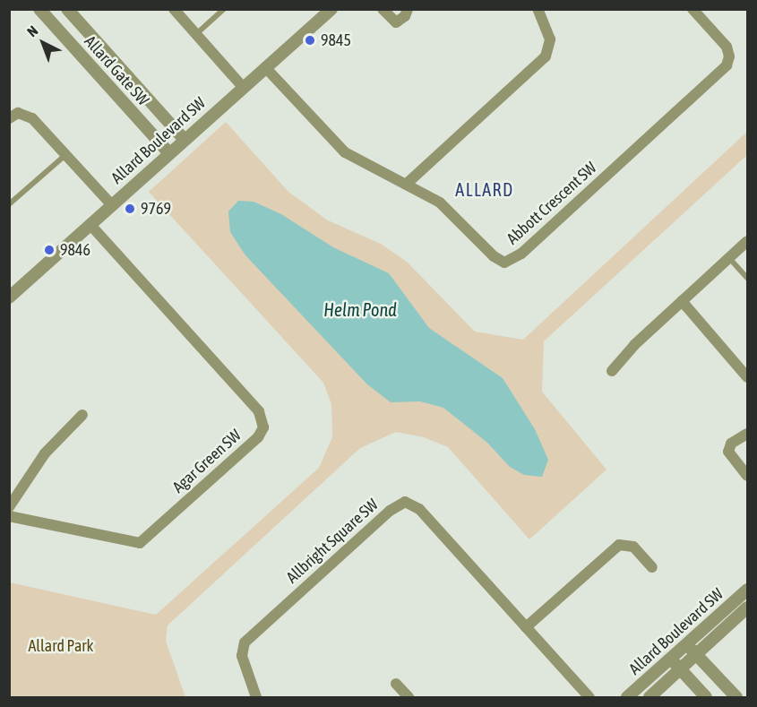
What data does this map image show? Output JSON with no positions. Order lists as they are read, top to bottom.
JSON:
{
  "streets": {
    "street": [
      "Allard Gate SW",
      "Allard Boulevard SW",
      "Abbott Crescent SW",
      "Agar Green SW",
      "Allbright Square SW"
    ]
  },
  "crossings": [
    ["Allard Gate SW", "Allard Boulevard SW"],
    ["Allard Boulevard SW", "Abbott Crescent SW"],
    ["Allard Boulevard SW", "Agar Green SW"]
  ],
  "districts": ["ALLARD"],
  "water": ["Helm Pond"],
  "parks": ["Allard Park"],
  "places": ["9845", "9769", "9846"],
  "north": "top left"
}
